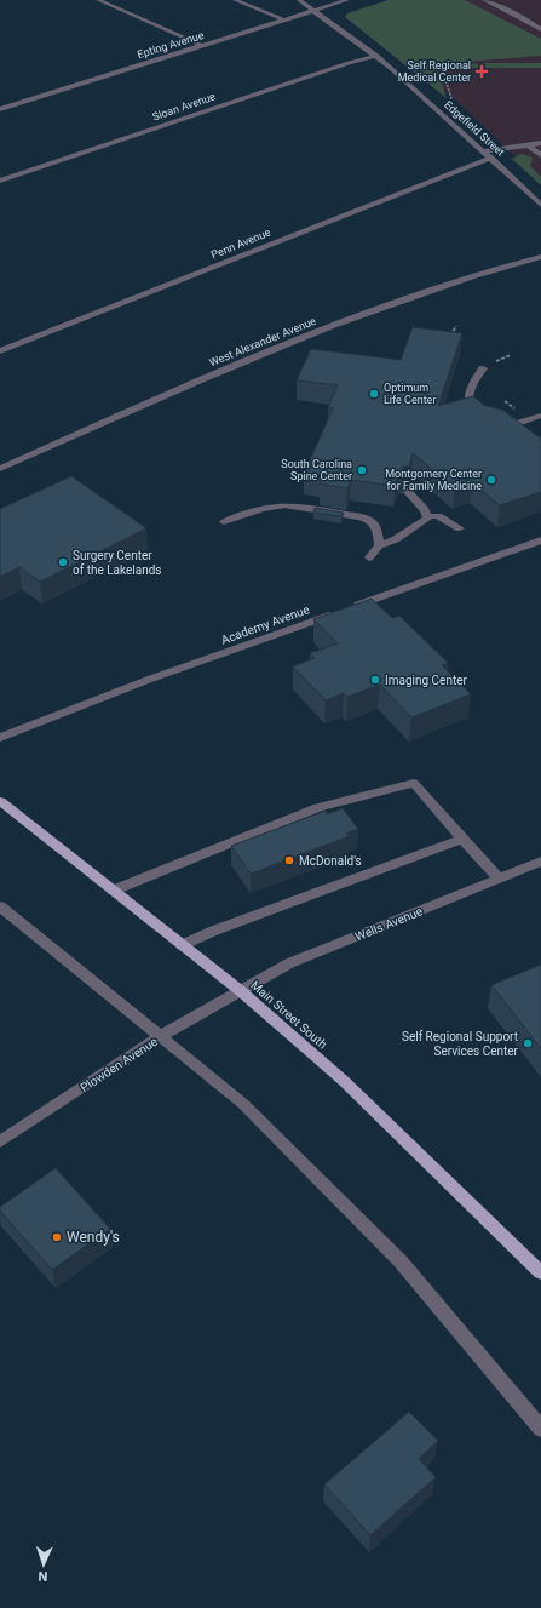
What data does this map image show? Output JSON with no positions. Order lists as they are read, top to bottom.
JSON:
{
  "streets": {
    "main road": ["Main Street South"],
    "street": [
      "Epting Avenue",
      "Sloan Avenue",
      "Edgefield Street",
      "Penn Avenue",
      "West Alexander Avenue",
      "Academy Avenue",
      "Wells Avenue",
      "Plowden Avenue"
    ]
  },
  "crossings": [
    ["Epting Avenue", "Edgefield Street"],
    ["Sloan Avenue", "Edgefield Street"],
    ["Edgefield Street", "Penn Avenue"],
    ["Wells Avenue", "Main Street South"],
    ["Wells Avenue", "Plowden Avenue"],
    ["Main Street South", "Plowden Avenue"]
  ],
  "places": {
    "health": ["Self Regional Medical Center"],
    "other": [
      "Optimum Life Center",
      "South Carolina Spine Center",
      "Montgomery Center for Family Medicine",
      "Surgery Center of the Lakelands",
      "Imaging Center",
      "McDonald's",
      "Self Regional Support Services Center",
      "Wendy's"
    ]
  },
  "north": "bottom"
}
